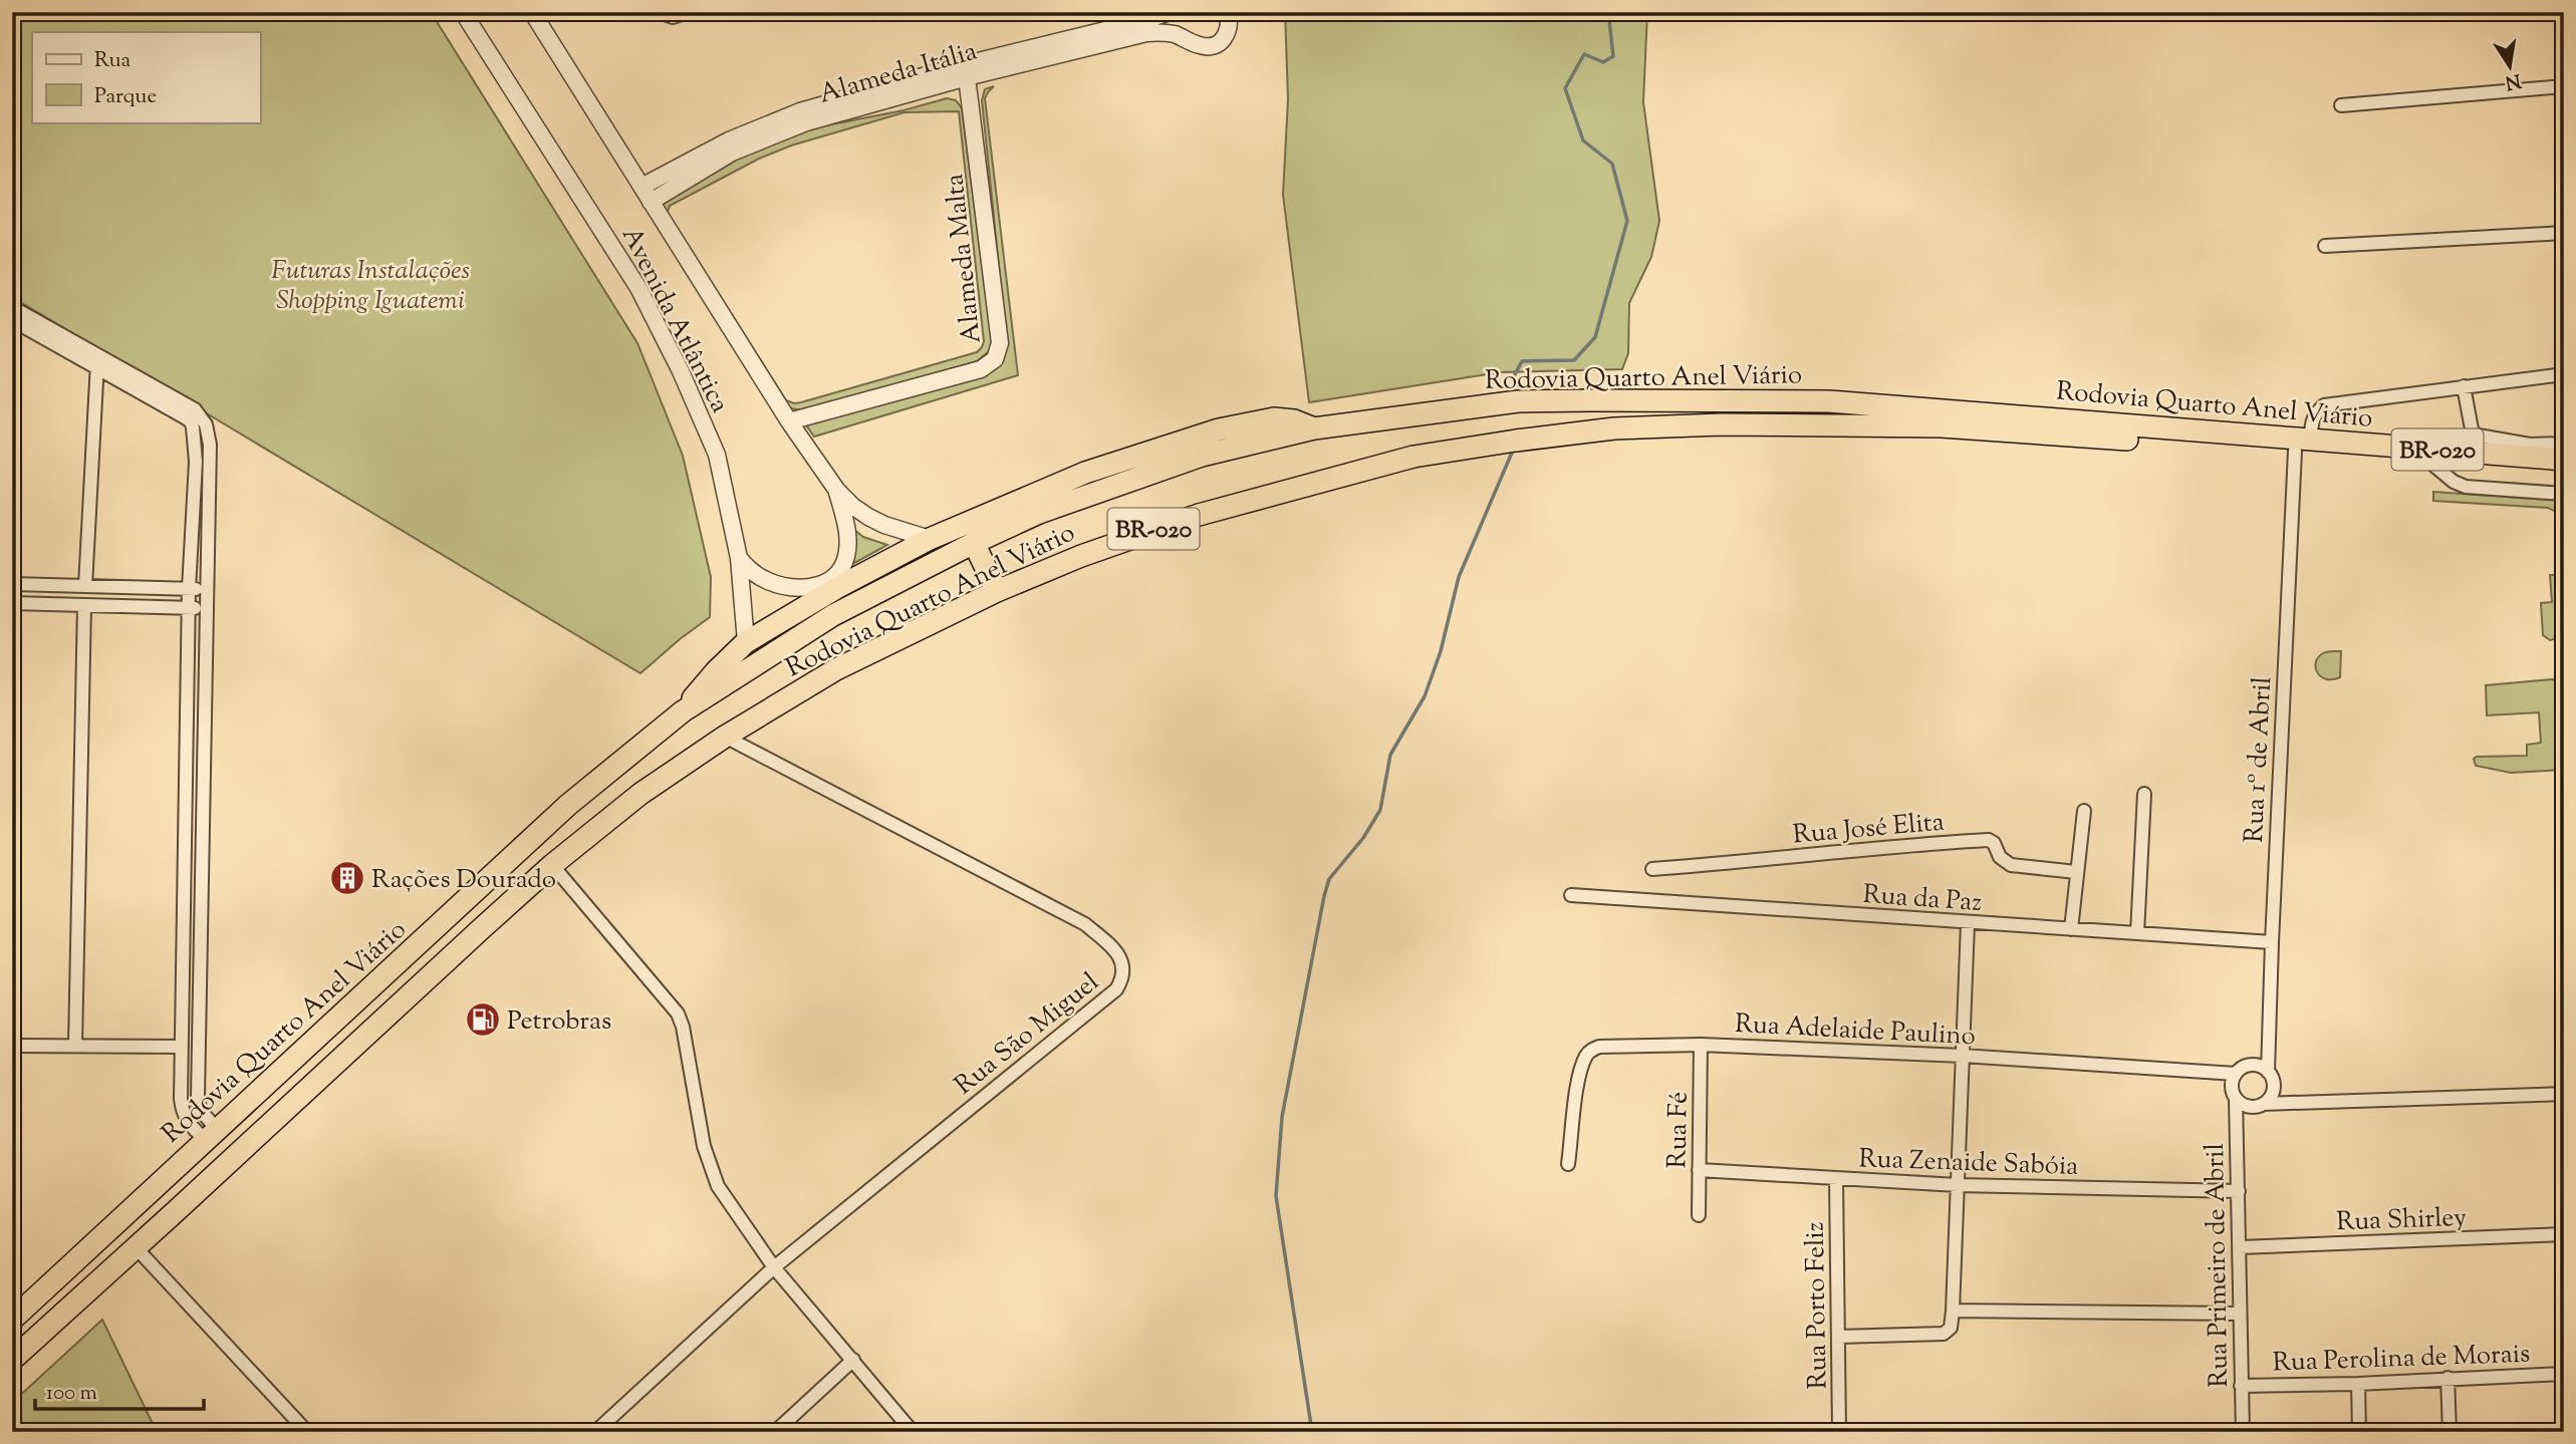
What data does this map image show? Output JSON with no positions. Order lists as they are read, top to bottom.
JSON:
{
  "streets": {
    "highway": ["Rodovia Quarto Anel Viário", "BR-020"],
    "street": [
      "Alameda Itália",
      "Alameda Malta",
      "Avenida Atlântica",
      "Rua 1º de Abril",
      "Rua José Elita",
      "Rua da Paz",
      "Rua Adelaide Paulino",
      "Rua São Miguel",
      "Rua Fé",
      "Rua Zenaide Sabóia",
      "Rua Shirley",
      "Rua Primeiro de Abril",
      "Rua Porto Feliz",
      "Rua Perolina de Morais"
    ]
  },
  "crossings": [
    ["Alameda Itália", "Alameda Malta"],
    ["Alameda Itália", "Avenida Atlântica"],
    ["Alameda Malta", "Avenida Atlântica"],
    ["Rodovia Quarto Anel Viário", "Rua 1º de Abril"],
    ["Rodovia Quarto Anel Viário", "Rua São Miguel"],
    ["Rua 1º de Abril", "Rua da Paz"],
    ["Rua 1º de Abril", "Rua Adelaide Paulino"],
    ["Rua 1º de Abril", "Rua Primeiro de Abril"],
    ["Rua Adelaide Paulino", "Rua Fé"],
    ["Rua Adelaide Paulino", "Rua Primeiro de Abril"],
    ["Rua Fé", "Rua Zenaide Sabóia"],
    ["Rua Zenaide Sabóia", "Rua Primeiro de Abril"],
    ["Rua Zenaide Sabóia", "Rua Porto Feliz"],
    ["Rua Shirley", "Rua Primeiro de Abril"],
    ["Rua Primeiro de Abril", "Rua Perolina de Morais"]
  ],
  "parks": ["Futuras Instalações Shopping Iguatemi"],
  "places": {
    "building": ["Rações Dourado"],
    "fuel station": ["Petrobras"]
  },
  "legend": ["Rua", "Parque"],
  "scale_bar": "100 m",
  "north": "bottom"
}
